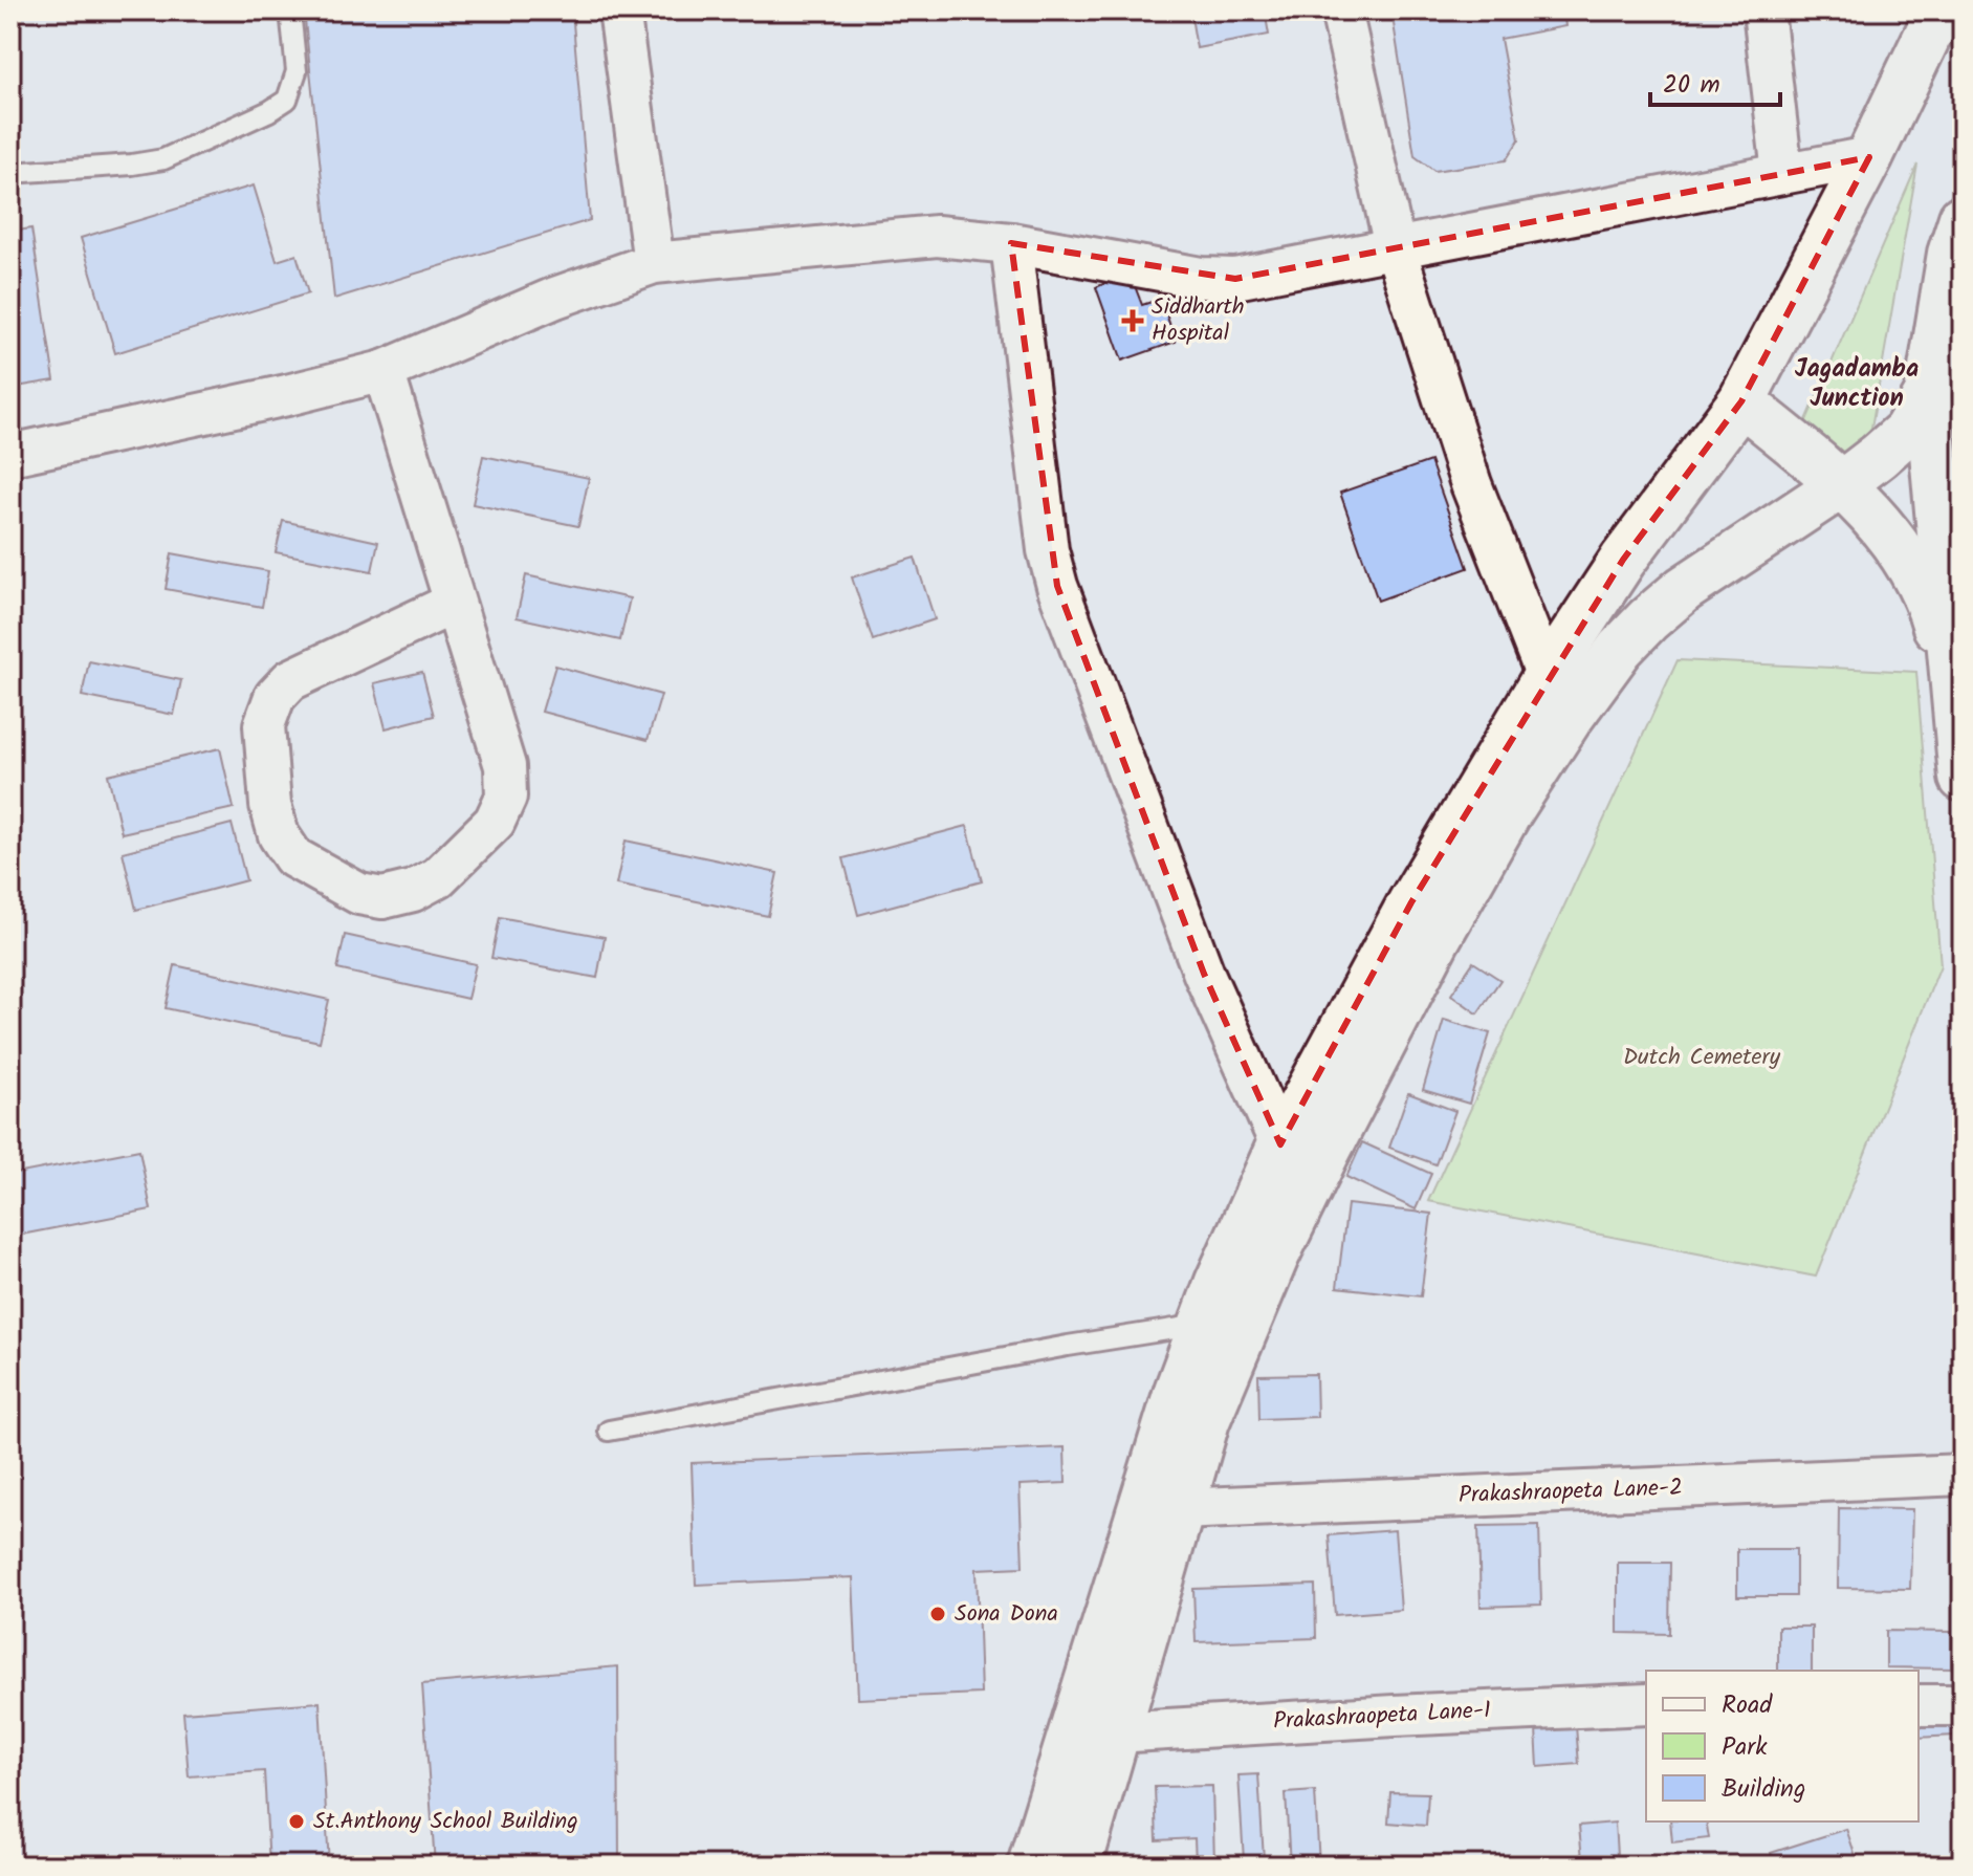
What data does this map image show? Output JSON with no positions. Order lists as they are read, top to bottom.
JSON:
{
  "streets": {
    "street": ["Prakashraopeta Lane-2", "Prakashraopeta Lane-1"]
  },
  "districts": ["Jagadamba Junction"],
  "parks": ["Dutch Cemetery"],
  "places": {
    "health": ["Siddharth Hospital"],
    "other": ["Sona Dona", "St.Anthony School Building"]
  },
  "legend": ["Road", "Park", "Building"],
  "scale_bar": "20 m"
}
